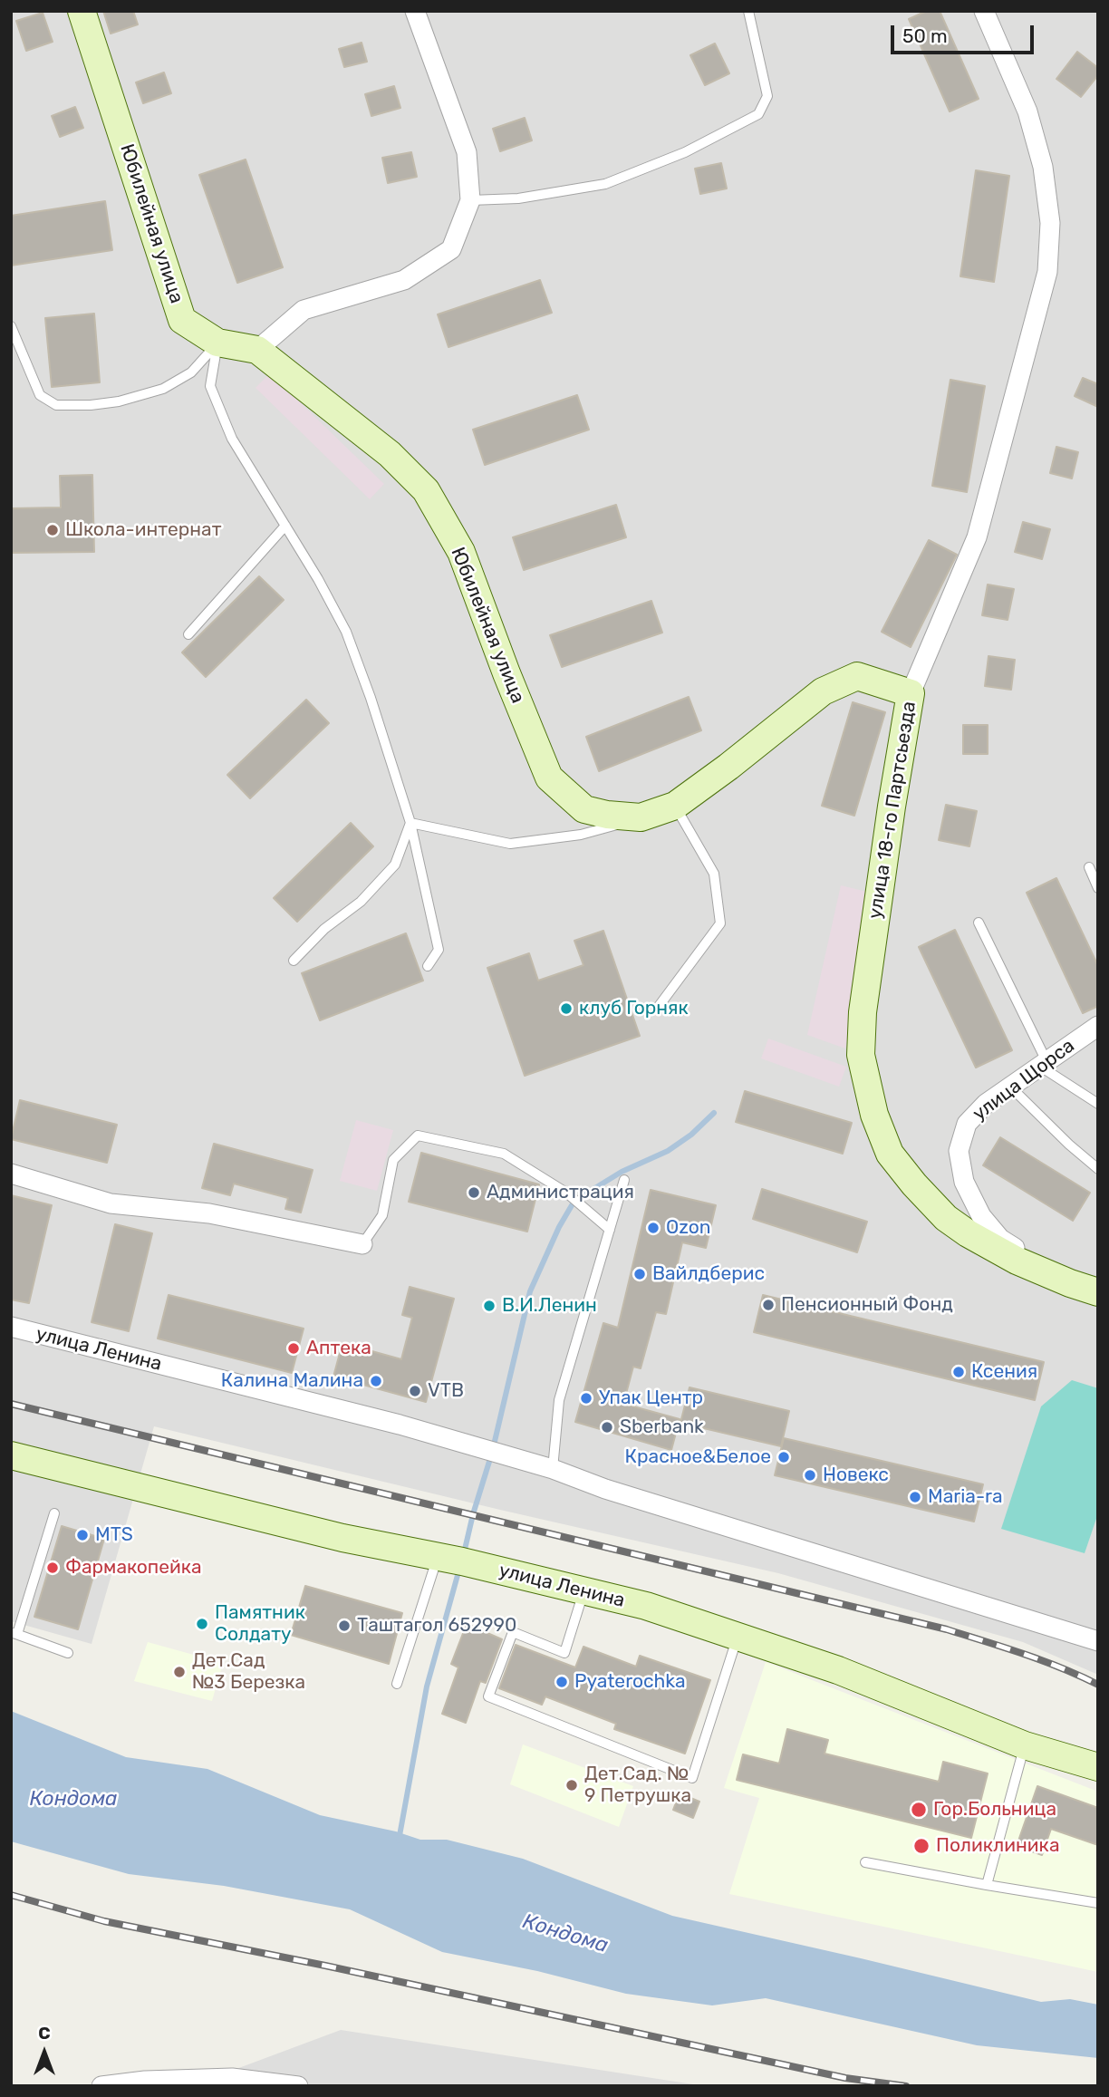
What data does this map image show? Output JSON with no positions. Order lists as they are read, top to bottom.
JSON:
{
  "streets": {
    "street": [
      "Юбилейная улица",
      "улица 18-го Партсьезда",
      "улица Щорса",
      "улица Ленина"
    ]
  },
  "crossings": [
    ["Юбилейная улица", "улица 18-го Партсьезда"],
    ["улица 18-го Партсьезда", "улица Щорса"]
  ],
  "water": ["Кондома"],
  "places": [
    "Школа-интернат",
    "клуб Горняк",
    "Администрация",
    "Ozon",
    "Вайлдберис",
    "Пенсионный Фонд",
    "В.И.Ленин",
    "Аптека",
    "Ксения",
    "Калина Малина",
    "VTB",
    "Упак Центр",
    "Sberbank",
    "Красное&Белое",
    "Новекс",
    "Maria-ra",
    "MTS",
    "Фармакопейка",
    "Памятник Солдату",
    "Таштагол 652990",
    "Дет.Сад №3 Березка",
    "Pyaterochka",
    "Дет.Сад. № 9 Петрушка",
    "Гор.Больница",
    "Поликлиника"
  ],
  "scale_bar": "50 m",
  "north": "top"
}
